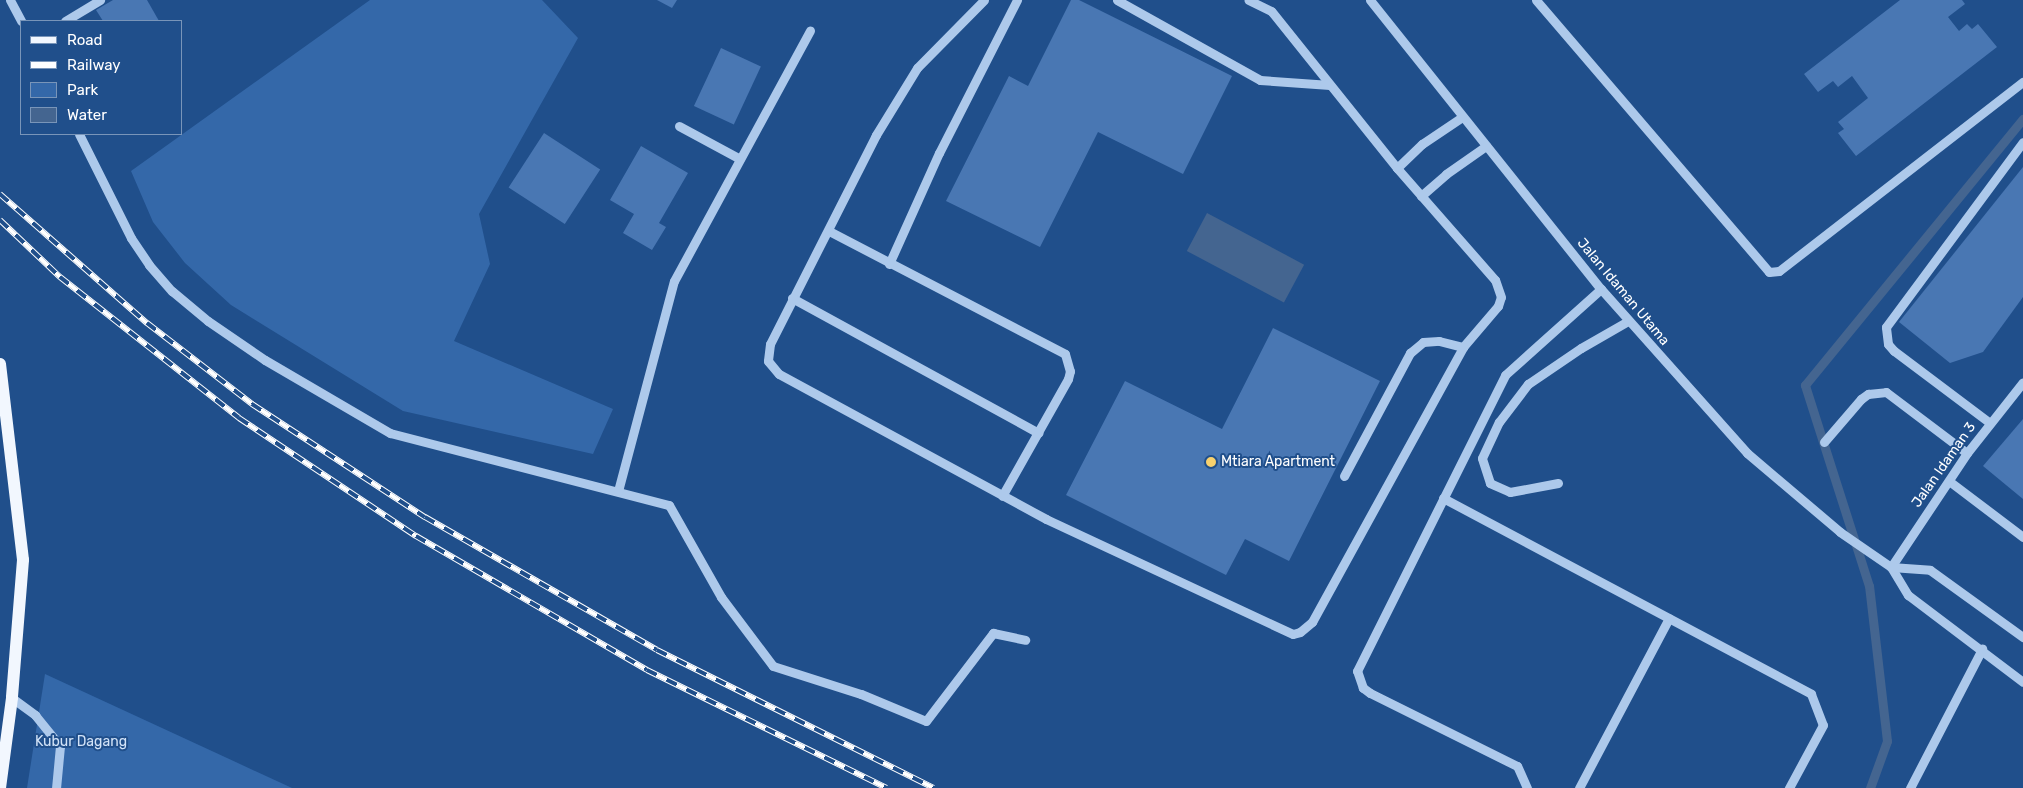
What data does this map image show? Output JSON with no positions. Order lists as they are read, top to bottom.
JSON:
{
  "streets": {
    "street": ["Jalan Idaman Utama", "Jalan Idaman 3"]
  },
  "crossings": [
    ["Jalan Idaman Utama", "Jalan Idaman 3"]
  ],
  "parks": ["Kubur Dagang"],
  "places": ["Mtiara Apartment"],
  "legend": [
    "Road",
    "Railway",
    "Park",
    "Water"
  ]
}
